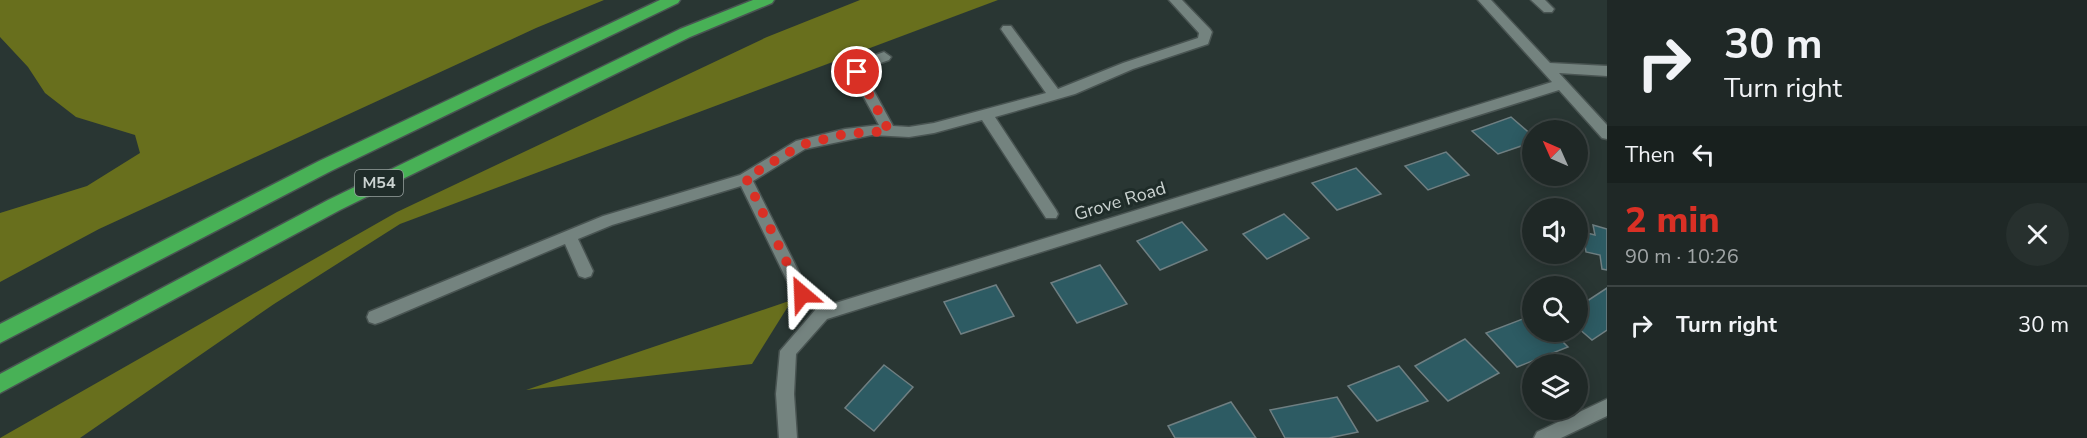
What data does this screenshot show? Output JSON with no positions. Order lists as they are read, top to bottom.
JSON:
{
  "streets": {
    "highway": ["M54"],
    "street": ["Grove Road"]
  },
  "north": "top left",
  "page": {
    "turn": ["30 m", "Turn right"],
    "then": "Then",
    "heading": ["2 min", "90 m · 10:26"],
    "list": [
      {
        "name": "Turn right",
        "value": "30 m"
      }
    ]
  }
}
